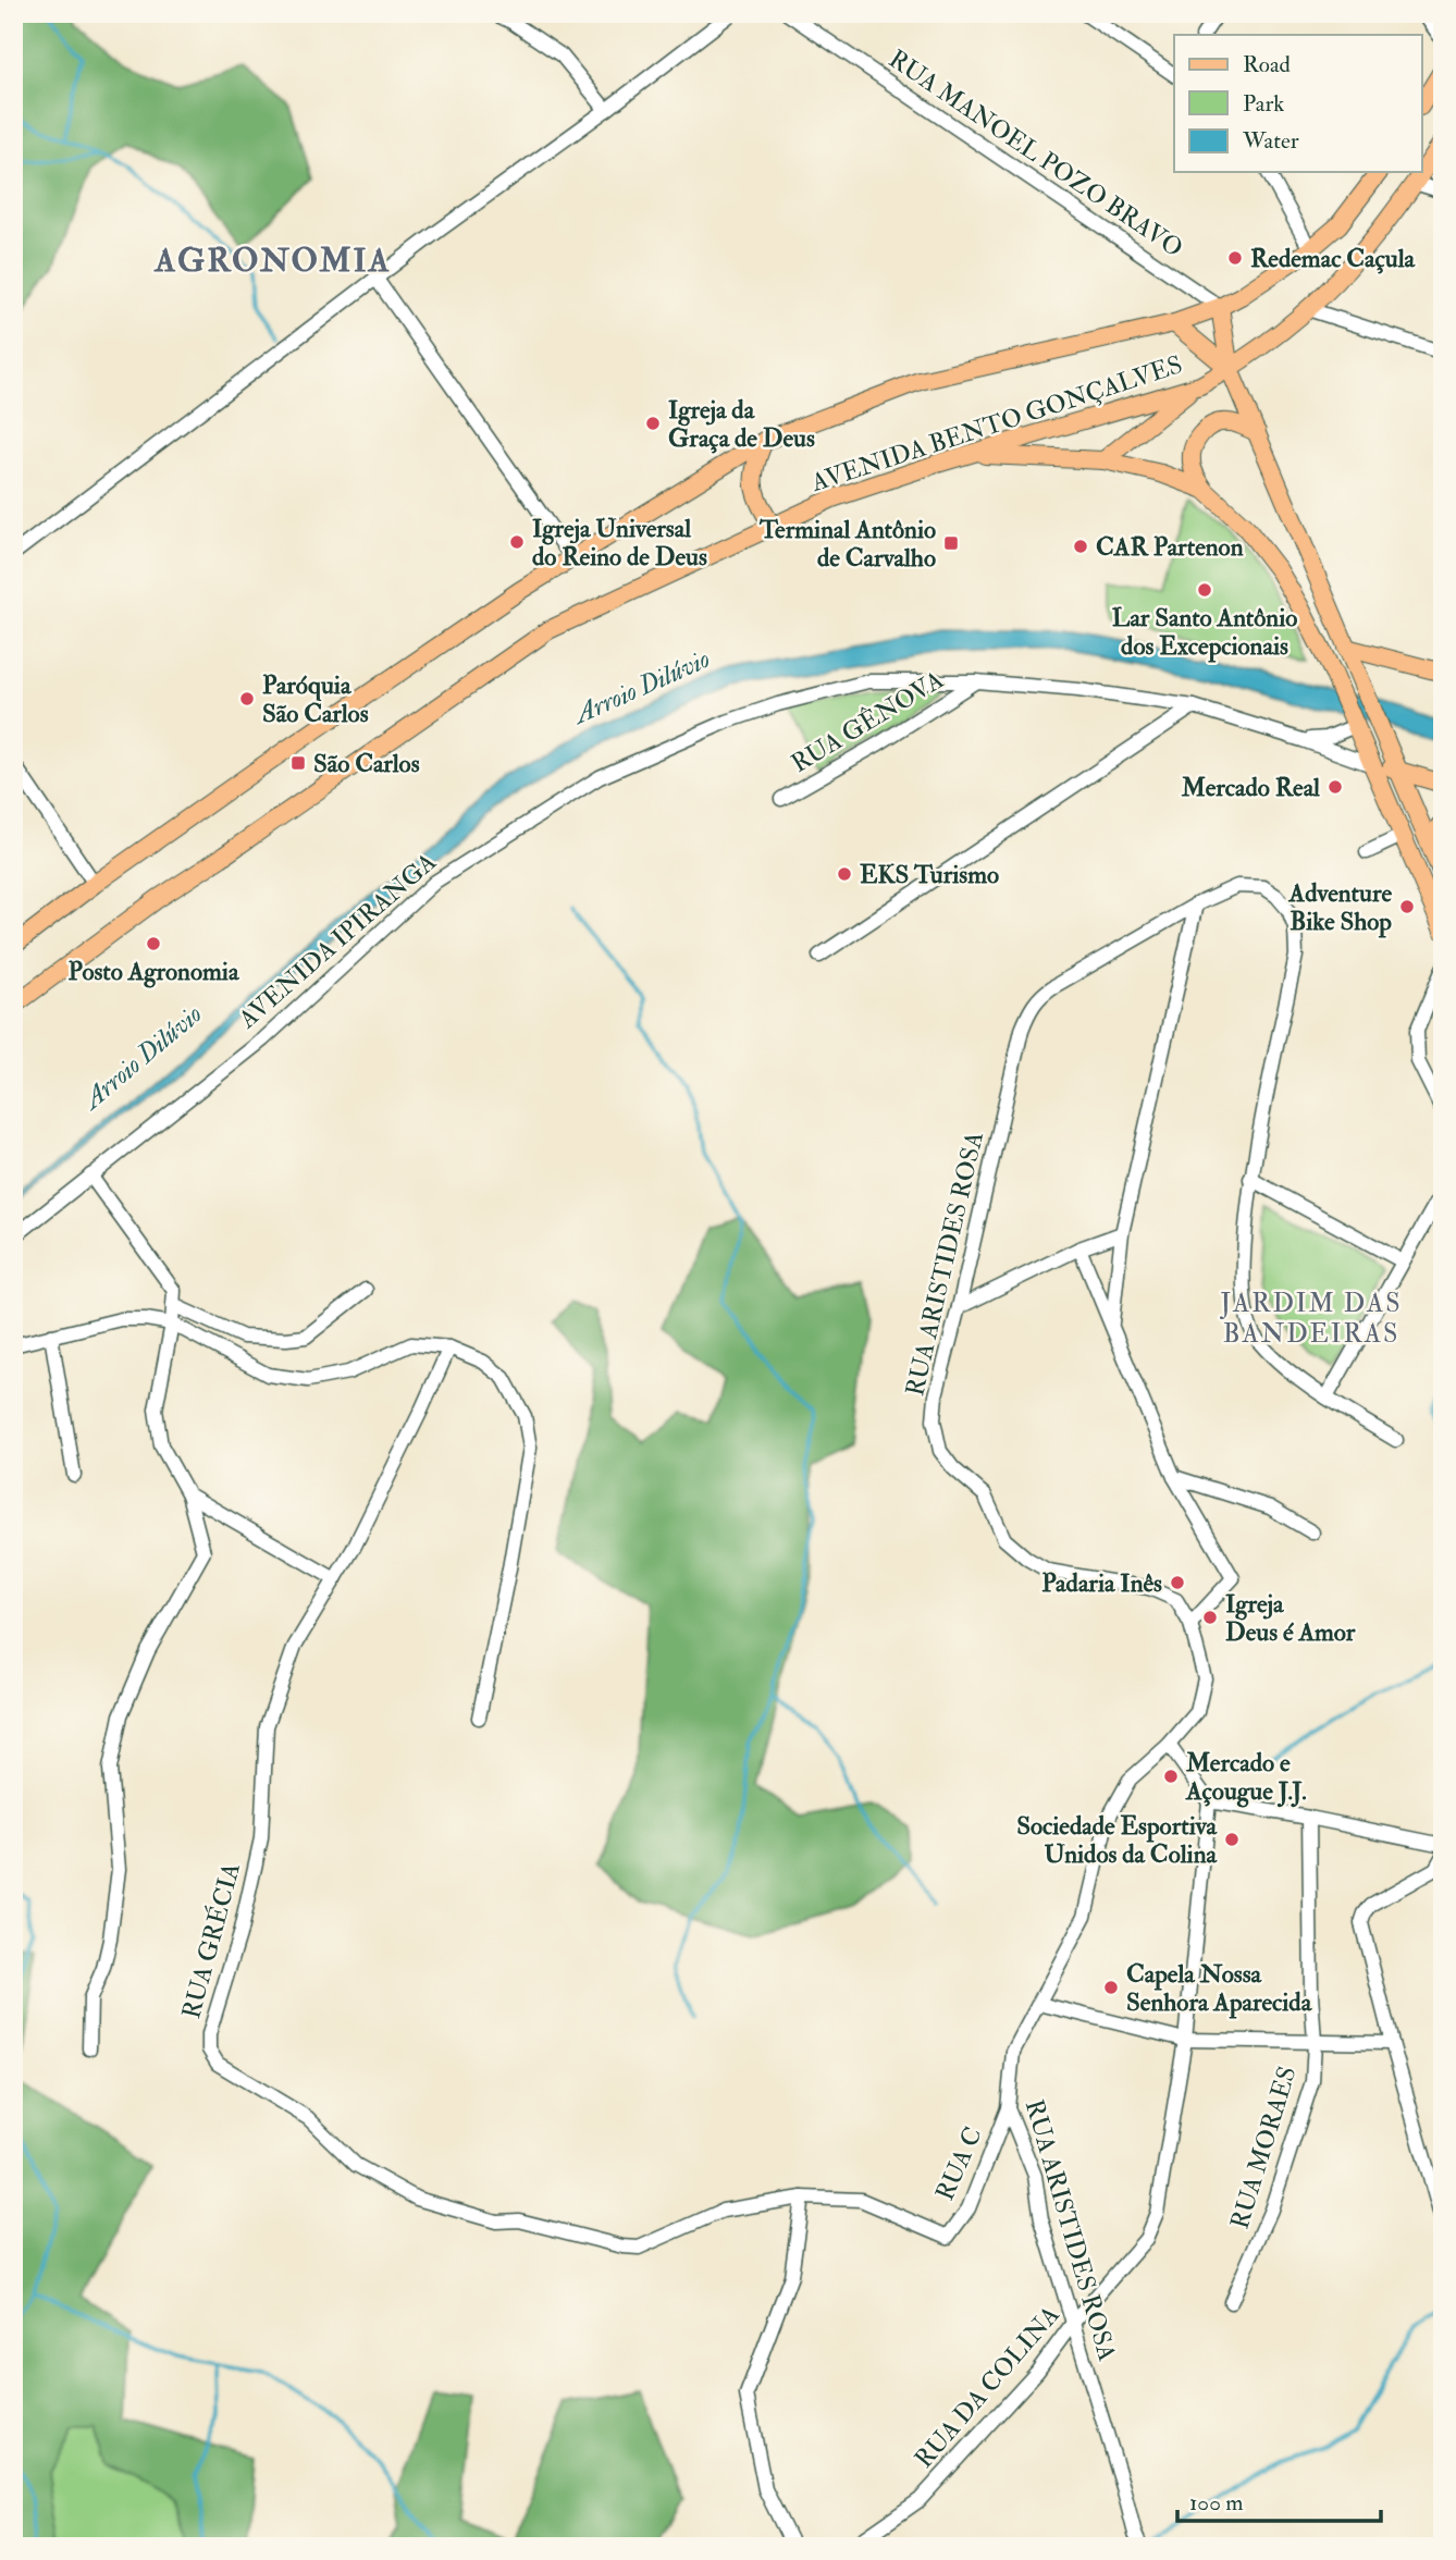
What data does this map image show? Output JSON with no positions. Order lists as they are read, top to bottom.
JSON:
{
  "streets": {
    "main road": ["AVENIDA BENTO GONÇALVES", "AVENIDA IPIRANGA"],
    "street": [
      "RUA MANOEL POZO BRAVO",
      "RUA GÊNOVA",
      "RUA ARISTIDES ROSA",
      "RUA GRÉCIA",
      "RUA MORAES",
      "RUA C",
      "RUA DA COLINA"
    ]
  },
  "crossings": [
    ["RUA MANOEL POZO BRAVO", "AVENIDA BENTO GONÇALVES"],
    ["RUA GÊNOVA", "AVENIDA IPIRANGA"],
    ["RUA ARISTIDES ROSA", "RUA C"],
    ["RUA ARISTIDES ROSA", "RUA DA COLINA"],
    ["RUA GRÉCIA", "RUA C"]
  ],
  "districts": ["AGRONOMIA", "JARDIM DAS BANDEIRAS"],
  "water": ["Arroio Dilúvio"],
  "places": {
    "other": [
      "Redemac Caçula",
      "Igreja da Graça de Deus",
      "Igreja Universal do Reino de Deus",
      "CAR Partenon",
      "Lar Santo Antônio dos Excepcionais",
      "Paróquia São Carlos",
      "Mercado Real",
      "EKS Turismo",
      "Adventure Bike Shop",
      "Posto Agronomia",
      "Padaria Inês",
      "Igreja Deus é Amor",
      "Mercado e Açougue J.J.",
      "Sociedade Esportiva Unidos da Colina",
      "Capela Nossa Senhora Aparecida"
    ],
    "transit": ["Terminal Antônio de Carvalho", "São Carlos"]
  },
  "legend": ["Road", "Park", "Water"],
  "scale_bar": "100 m"
}
